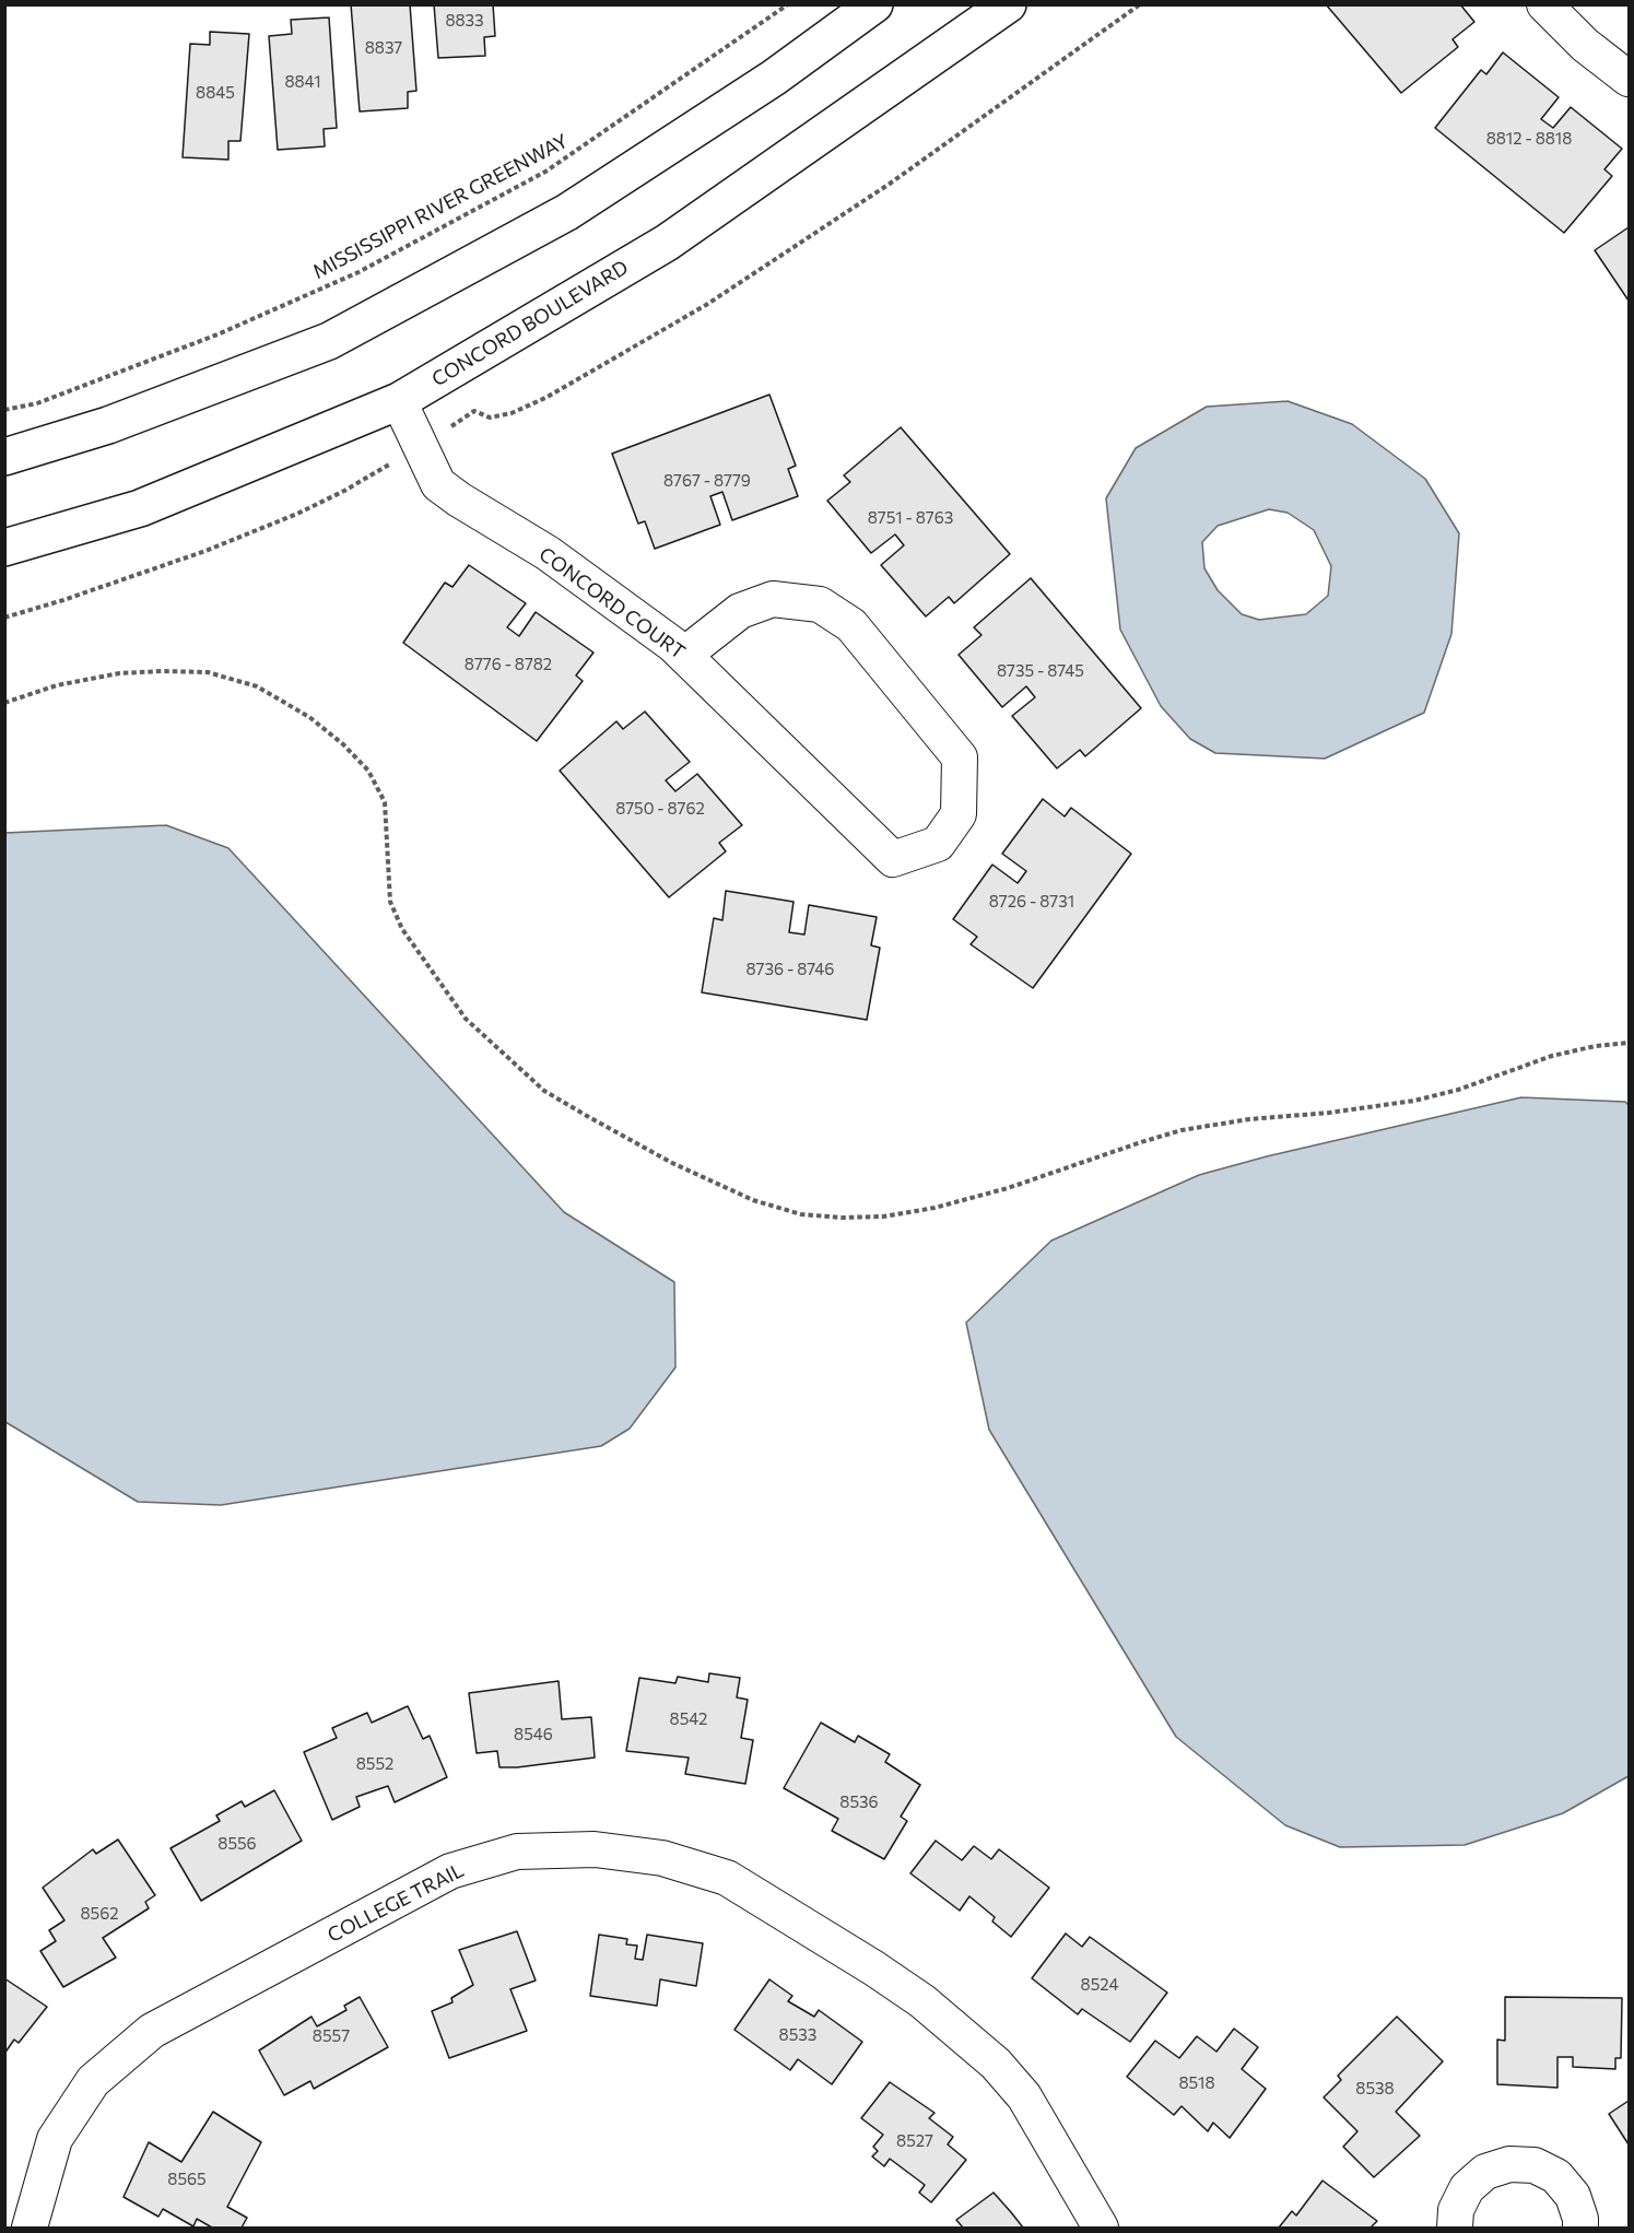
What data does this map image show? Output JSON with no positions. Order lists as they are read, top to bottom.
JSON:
{
  "streets": {
    "main road": ["CONCORD BOULEVARD"],
    "street": ["CONCORD COURT", "COLLEGE TRAIL"],
    "path": ["MISSISSIPPI RIVER GREENWAY"]
  },
  "crossings": [
    ["CONCORD BOULEVARD", "CONCORD COURT"]
  ],
  "house_numbers": [
    "8833",
    "8837",
    "8841",
    "8845",
    "8812 - 8818",
    "8767 - 8779",
    "8751 - 8763",
    "8776 - 8782",
    "8735 - 8745",
    "8750 - 8762",
    "8726 - 8731",
    "8736 - 8746",
    "8542",
    "8546",
    "8552",
    "8536",
    "8556",
    "8562",
    "8524",
    "8533",
    "8557",
    "8518",
    "8538",
    "8527",
    "8565"
  ]
}
